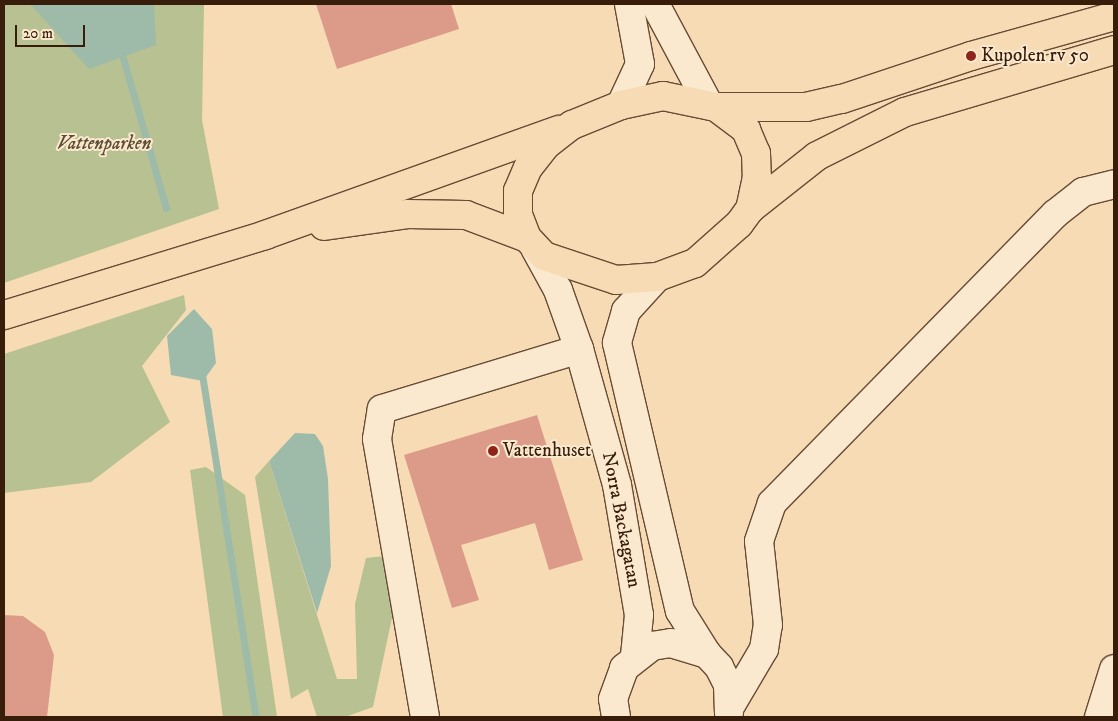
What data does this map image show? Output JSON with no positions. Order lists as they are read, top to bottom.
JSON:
{
  "streets": {
    "street": ["Norra Backagatan"]
  },
  "parks": ["Vattenparken"],
  "places": ["Kupolen rv 50", "Vattenhuset"],
  "scale_bar": "20 m"
}
